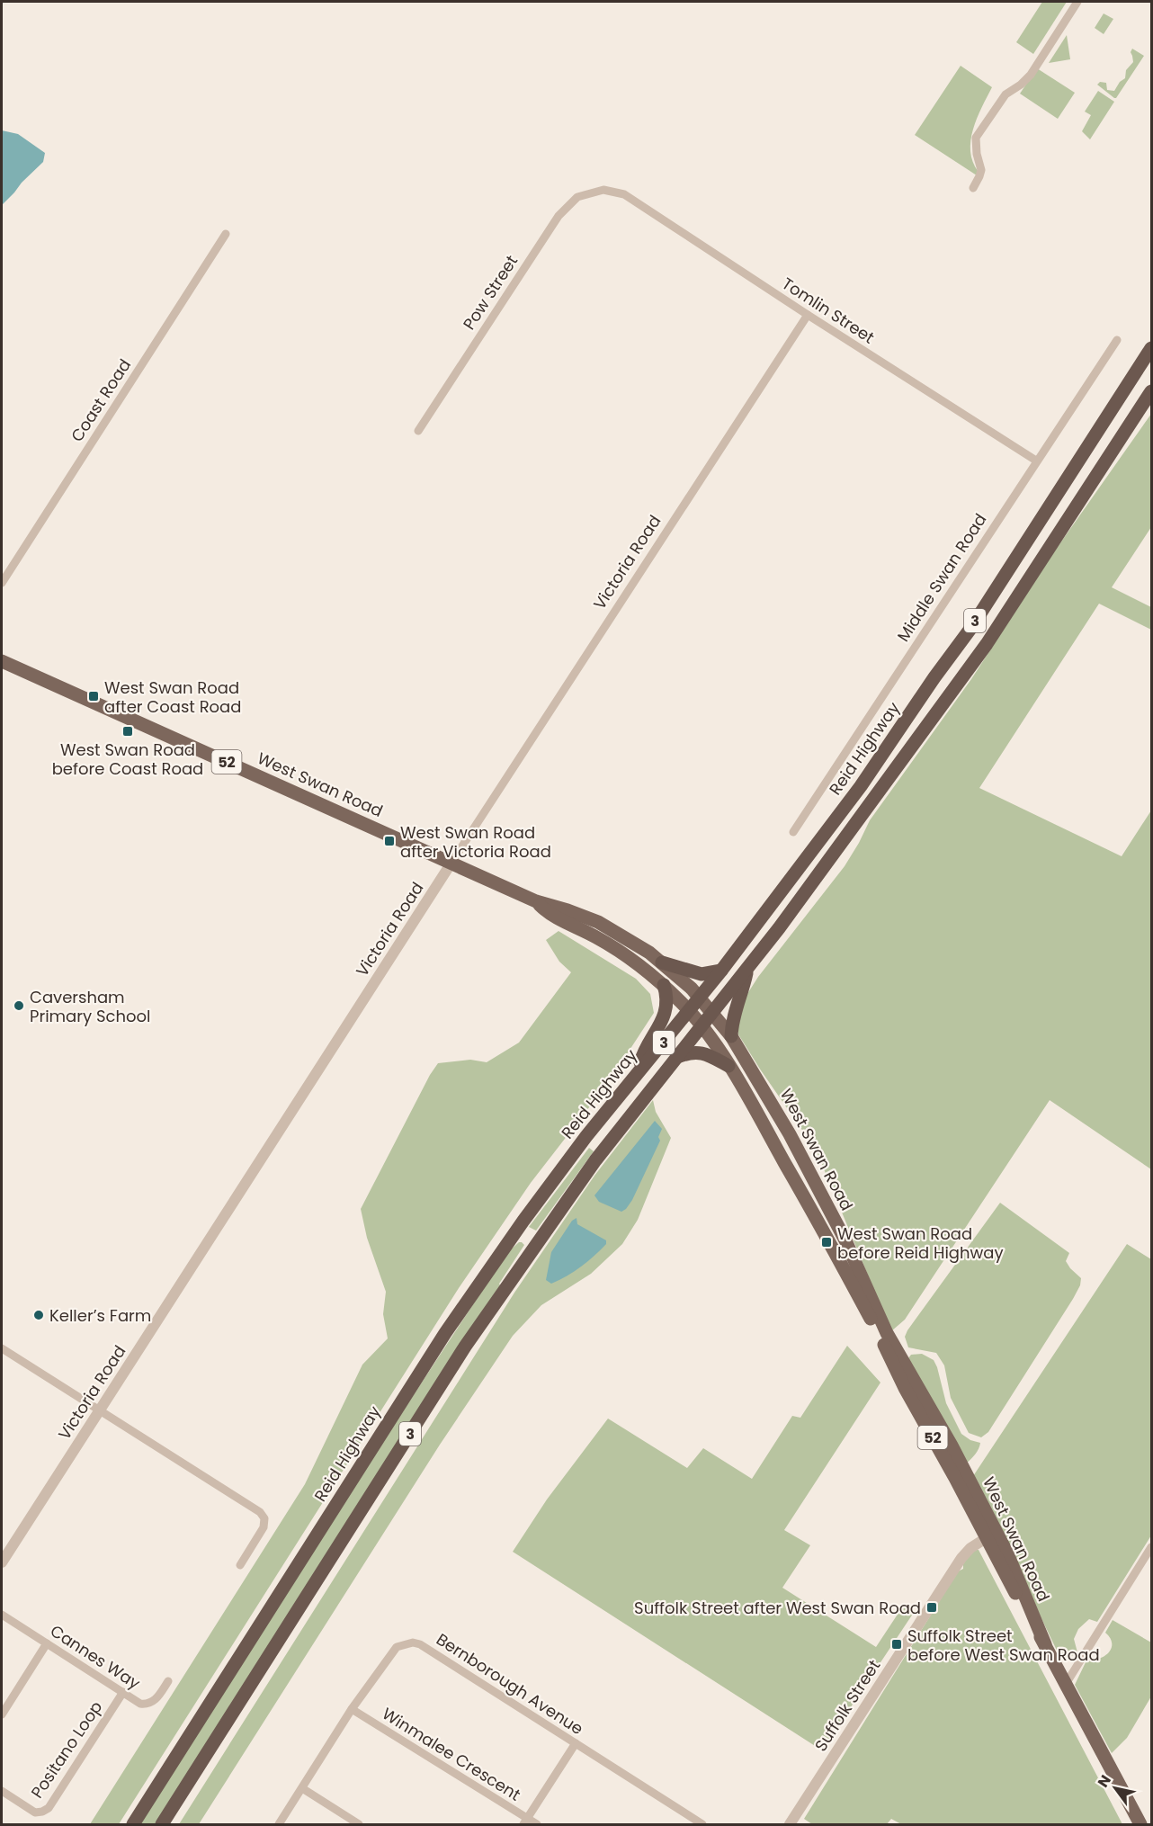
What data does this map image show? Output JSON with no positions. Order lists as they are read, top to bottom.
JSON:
{
  "streets": {
    "highway": ["3", "Reid Highway"],
    "main road": ["52", "West Swan Road"],
    "street": [
      "Pow Street",
      "Tomlin Street",
      "Coast Road",
      "Victoria Road",
      "Middle Swan Road",
      "Cannes Way",
      "Bernborough Avenue",
      "Suffolk Street",
      "Positano Loop",
      "Winmalee Crescent"
    ]
  },
  "crossings": [
    ["Pow Street", "Tomlin Street"],
    ["Tomlin Street", "Victoria Road"],
    ["Tomlin Street", "Middle Swan Road"],
    ["Victoria Road", "West Swan Road"],
    ["3", "West Swan Road"],
    ["Reid Highway", "West Swan Road"],
    ["West Swan Road", "Suffolk Street"],
    ["Cannes Way", "Positano Loop"],
    ["Bernborough Avenue", "Winmalee Crescent"]
  ],
  "places": {
    "transit": [
      "West Swan Road after Coast Road",
      "West Swan Road before Coast Road",
      "West Swan Road after Victoria Road",
      "West Swan Road before Reid Highway",
      "Suffolk Street after West Swan Road",
      "Suffolk Street before West Swan Road"
    ],
    "other": ["Caversham Primary School", "Keller’s Farm"]
  },
  "north": "top left"
}
